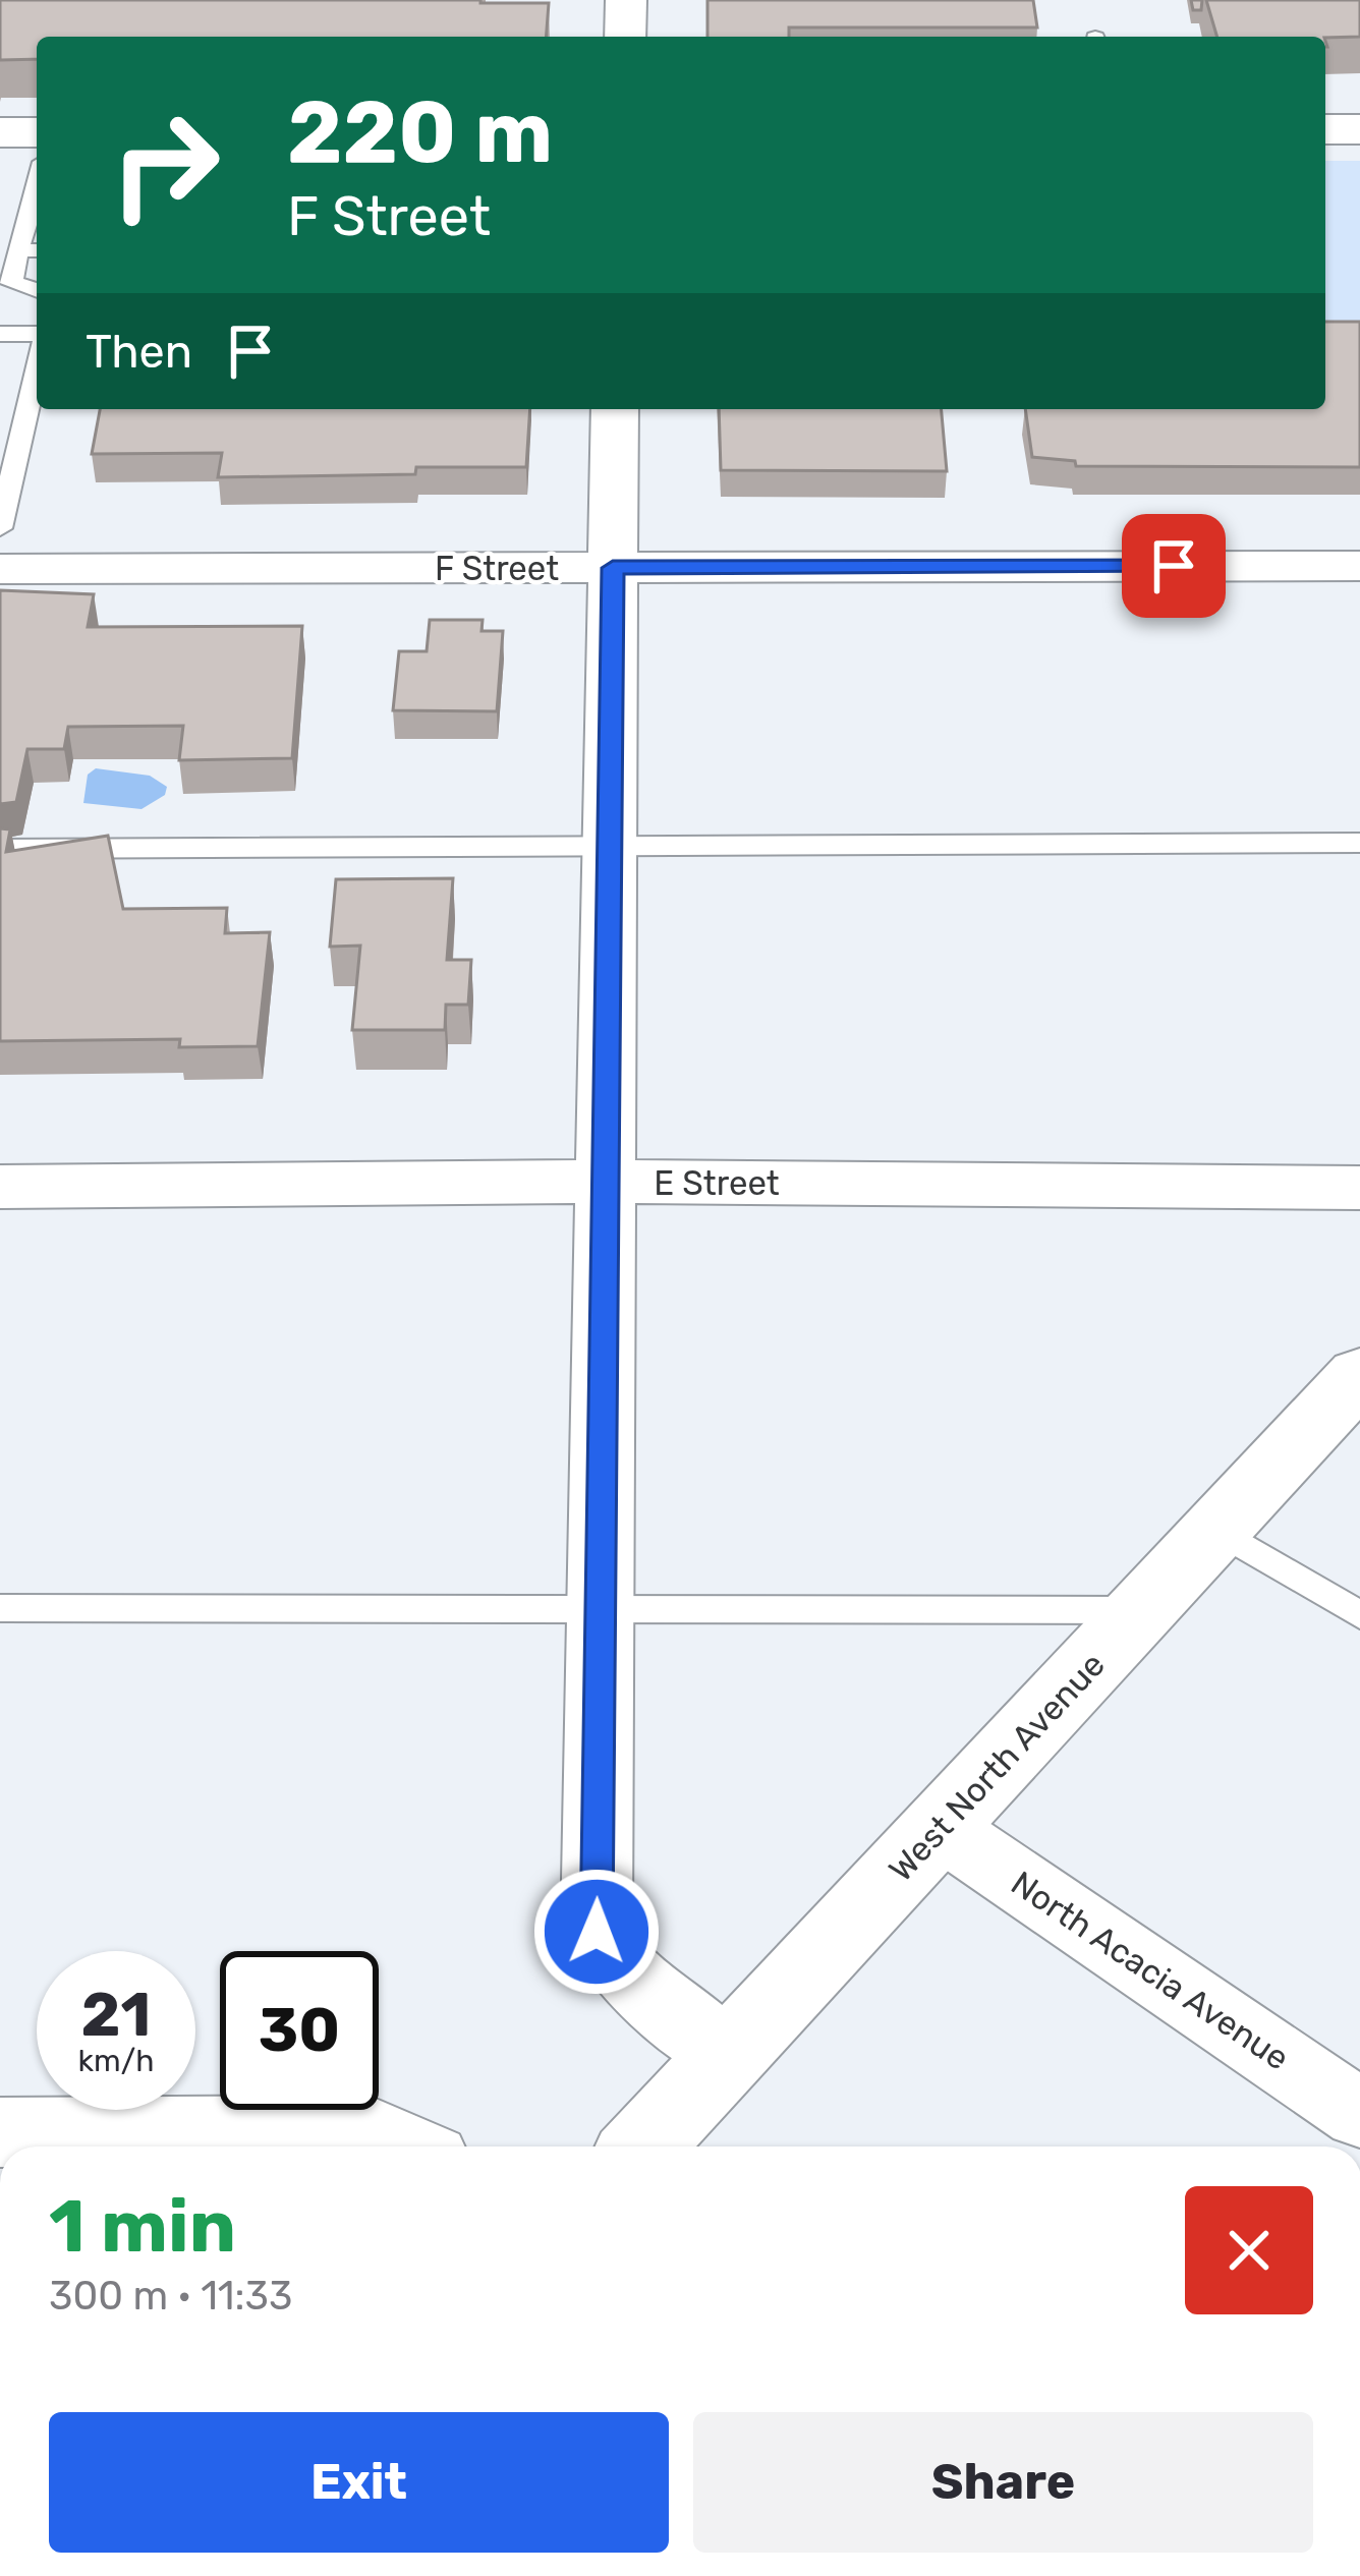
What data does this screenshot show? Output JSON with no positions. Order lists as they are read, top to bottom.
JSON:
{
  "streets": {
    "street": [
      "F Street",
      "E Street",
      "West North Avenue",
      "North Acacia Avenue"
    ]
  },
  "crossings": [
    ["West North Avenue", "North Acacia Avenue"]
  ],
  "page": {
    "turn": ["220 m", "F Street"],
    "then": "Then",
    "speed": "21 km/h",
    "limit": "30",
    "heading": ["1 min", "300 m · 11:33"],
    "buttons": ["Exit", "Share"]
  }
}
